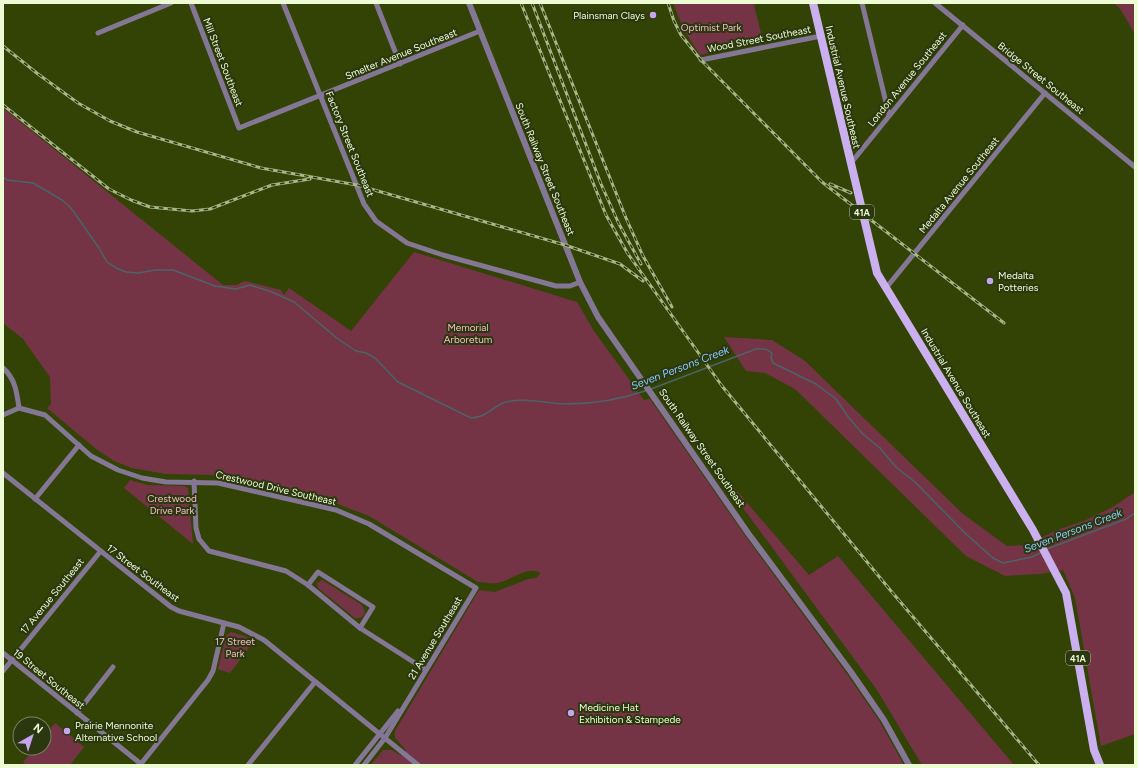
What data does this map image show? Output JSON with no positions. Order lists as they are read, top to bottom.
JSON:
{
  "streets": {
    "main road": ["Industrial Avenue Southeast", "41A"],
    "street": [
      "Wood Street Southeast",
      "Smelter Avenue Southeast",
      "Mill Street Southeast",
      "Bridge Street Southeast",
      "London Avenue Southeast",
      "Factory Street Southeast",
      "South Railway Street Southeast",
      "Medalta Avenue Southeast",
      "Crestwood Drive Southeast",
      "17 Street Southeast",
      "17 Avenue Southeast",
      "21 Avenue Southeast",
      "19 Street Southeast"
    ]
  },
  "crossings": [
    ["Wood Street Southeast", "Industrial Avenue Southeast"],
    ["Smelter Avenue Southeast", "Mill Street Southeast"],
    ["Smelter Avenue Southeast", "Factory Street Southeast"],
    ["Smelter Avenue Southeast", "South Railway Street Southeast"],
    ["Bridge Street Southeast", "London Avenue Southeast"],
    ["Bridge Street Southeast", "Medalta Avenue Southeast"],
    ["London Avenue Southeast", "Industrial Avenue Southeast"],
    ["Industrial Avenue Southeast", "Medalta Avenue Southeast"],
    ["Factory Street Southeast", "South Railway Street Southeast"],
    ["Crestwood Drive Southeast", "21 Avenue Southeast"],
    ["17 Street Southeast", "17 Avenue Southeast"],
    ["17 Street Southeast", "21 Avenue Southeast"],
    ["17 Avenue Southeast", "19 Street Southeast"]
  ],
  "water": ["Seven Persons Creek"],
  "parks": [
    "Optimist Park",
    "Memorial Arboretum",
    "Crestwood Drive Park",
    "17 Street Park"
  ],
  "places": [
    "Plainsman Clays",
    "Medalta Potteries",
    "Medicine Hat Exhibition & Stampede",
    "Prairie Mennonite Alternative School"
  ],
  "north": "top right"
}
